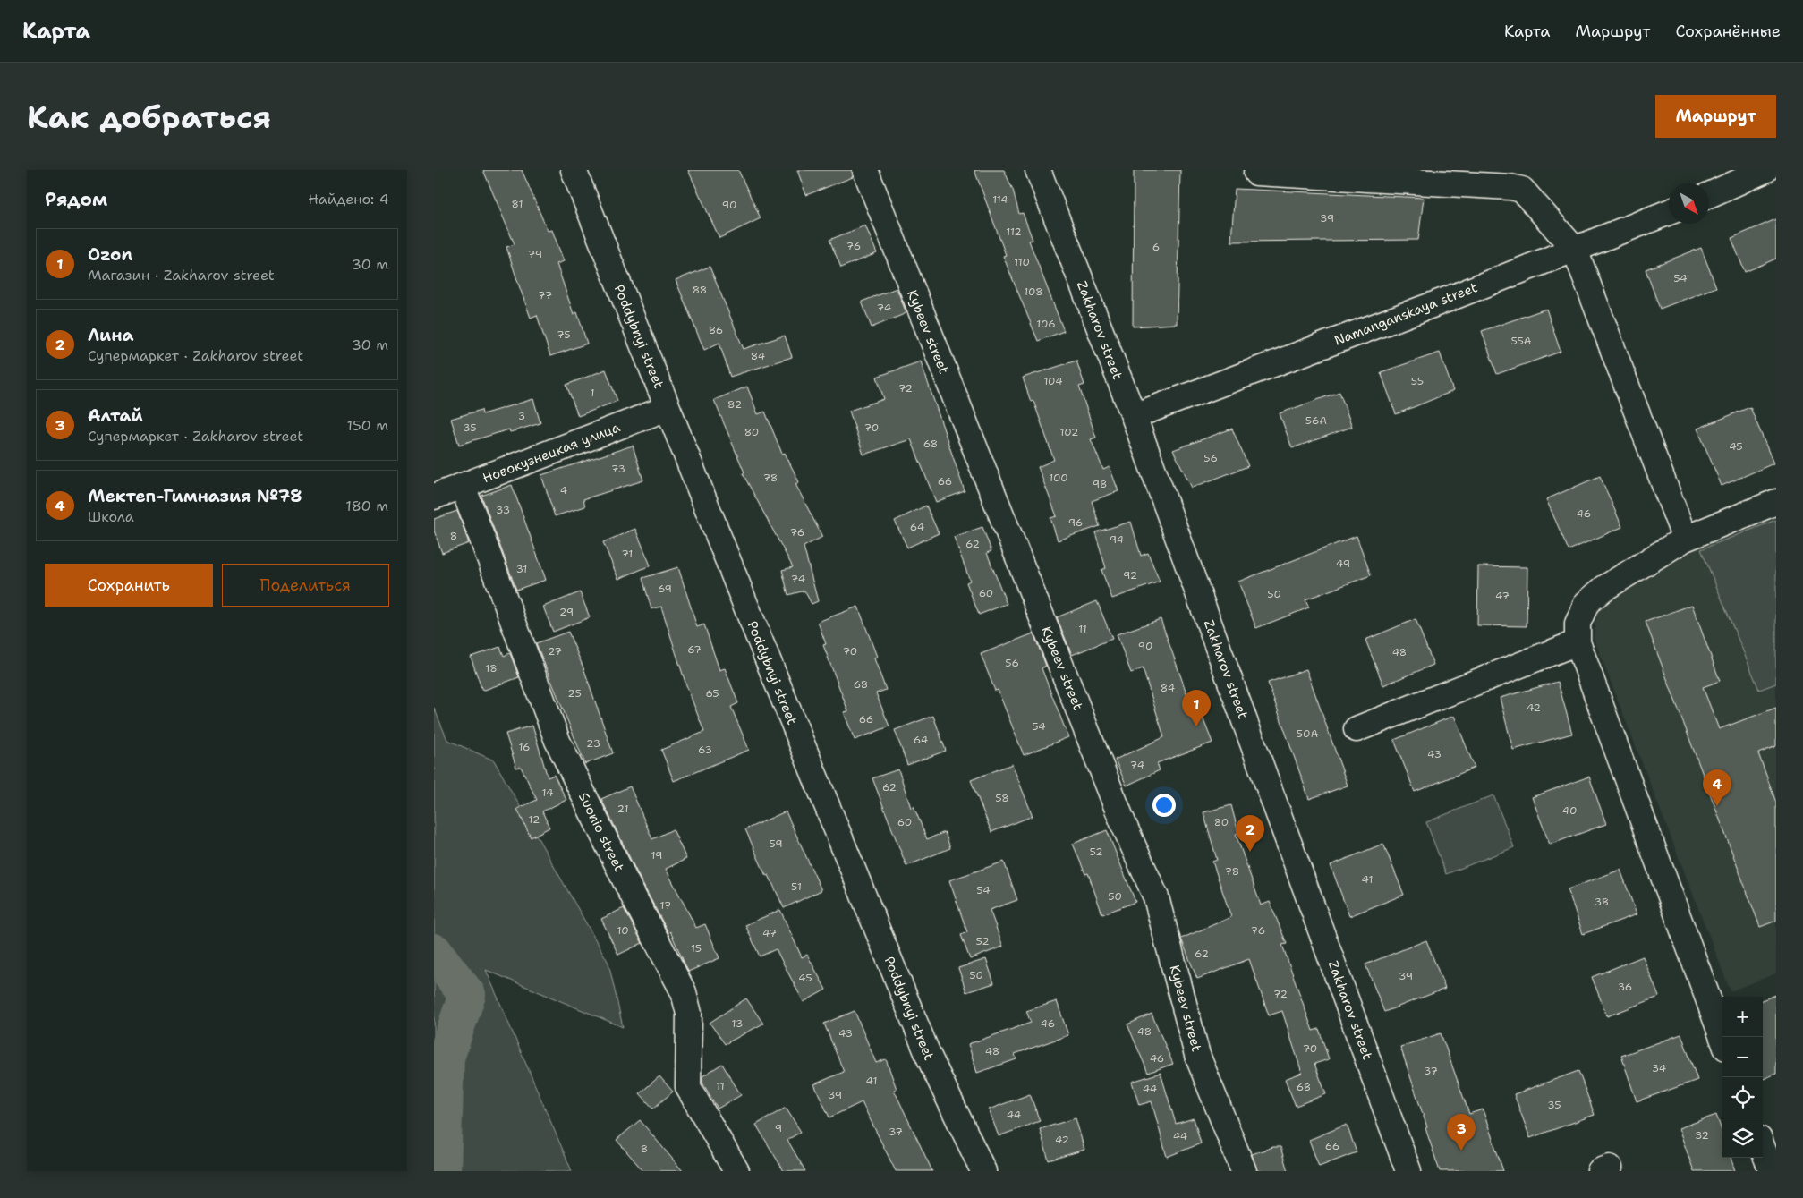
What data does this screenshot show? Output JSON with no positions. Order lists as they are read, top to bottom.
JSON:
{
  "streets": {
    "street": [
      "Namanganskaya street",
      "Zakharov street",
      "Kybeev street",
      "Poddybnyi street",
      "Новокузнецкая улица",
      "Suonio street"
    ]
  },
  "crossings": [
    ["Namanganskaya street", "Zakharov street"],
    ["Poddybnyi street", "Новокузнецкая улица"],
    ["Новокузнецкая улица", "Suonio street"]
  ],
  "house_numbers": [
    "114",
    "81",
    "90",
    "39",
    "112",
    "76",
    "6",
    "79",
    "110",
    "54",
    "88",
    "108",
    "77",
    "74",
    "106",
    "86",
    "75",
    "55А",
    "84",
    "104",
    "55",
    "72",
    "1",
    "82",
    "3",
    "56А",
    "35",
    "70",
    "80",
    "102",
    "68",
    "45",
    "56",
    "73",
    "78",
    "100",
    "66",
    "98",
    "4",
    "33",
    "46",
    "96",
    "64",
    "76",
    "8",
    "94",
    "62",
    "71",
    "49",
    "31",
    "92",
    "74",
    "69",
    "60",
    "50",
    "47",
    "29",
    "11",
    "90",
    "67",
    "27",
    "70",
    "48",
    "56",
    "18",
    "68",
    "84",
    "25",
    "65",
    "42",
    "66",
    "54",
    "50А",
    "64",
    "23",
    "16",
    "63",
    "43",
    "74",
    "62",
    "14",
    "58",
    "21",
    "40",
    "12",
    "60",
    "80",
    "59",
    "52",
    "19",
    "78",
    "41",
    "51",
    "54",
    "50",
    "38",
    "17",
    "10",
    "76",
    "47",
    "52",
    "15",
    "62",
    "50",
    "39",
    "45",
    "36",
    "72",
    "13",
    "46",
    "48",
    "43",
    "70",
    "48",
    "46",
    "34",
    "37",
    "41",
    "11",
    "68",
    "44",
    "39",
    "35",
    "44",
    "9",
    "37",
    "32",
    "44",
    "42",
    "66",
    "8"
  ],
  "north": "bottom right",
  "page": {
    "header": "Карта",
    "nav": ["Карта", "Маршрут", "Сохранённые"],
    "buttons": [
      "Маршрут",
      ["Сохранить", "Поделиться"]
    ],
    "title": "Как добраться",
    "heading": ["Рядом", "Найдено: 4"],
    "list": [
      {
        "mark": "1",
        "name": "Ozon",
        "note": "Магазин · Zakharov street",
        "value": "30 m"
      },
      {
        "mark": "2",
        "name": "Лина",
        "note": "Супермаркет · Zakharov street",
        "value": "30 m"
      },
      {
        "mark": "3",
        "name": "Алтай",
        "note": "Супермаркет · Zakharov street",
        "value": "150 m"
      },
      {
        "mark": "4",
        "name": "Мектеп-Гимназия №78",
        "note": "Школа",
        "value": "180 m"
      }
    ],
    "pins": [
      "1",
      "4",
      "2",
      "3"
    ],
    "map_buttons": ["+", "−"]
  }
}
